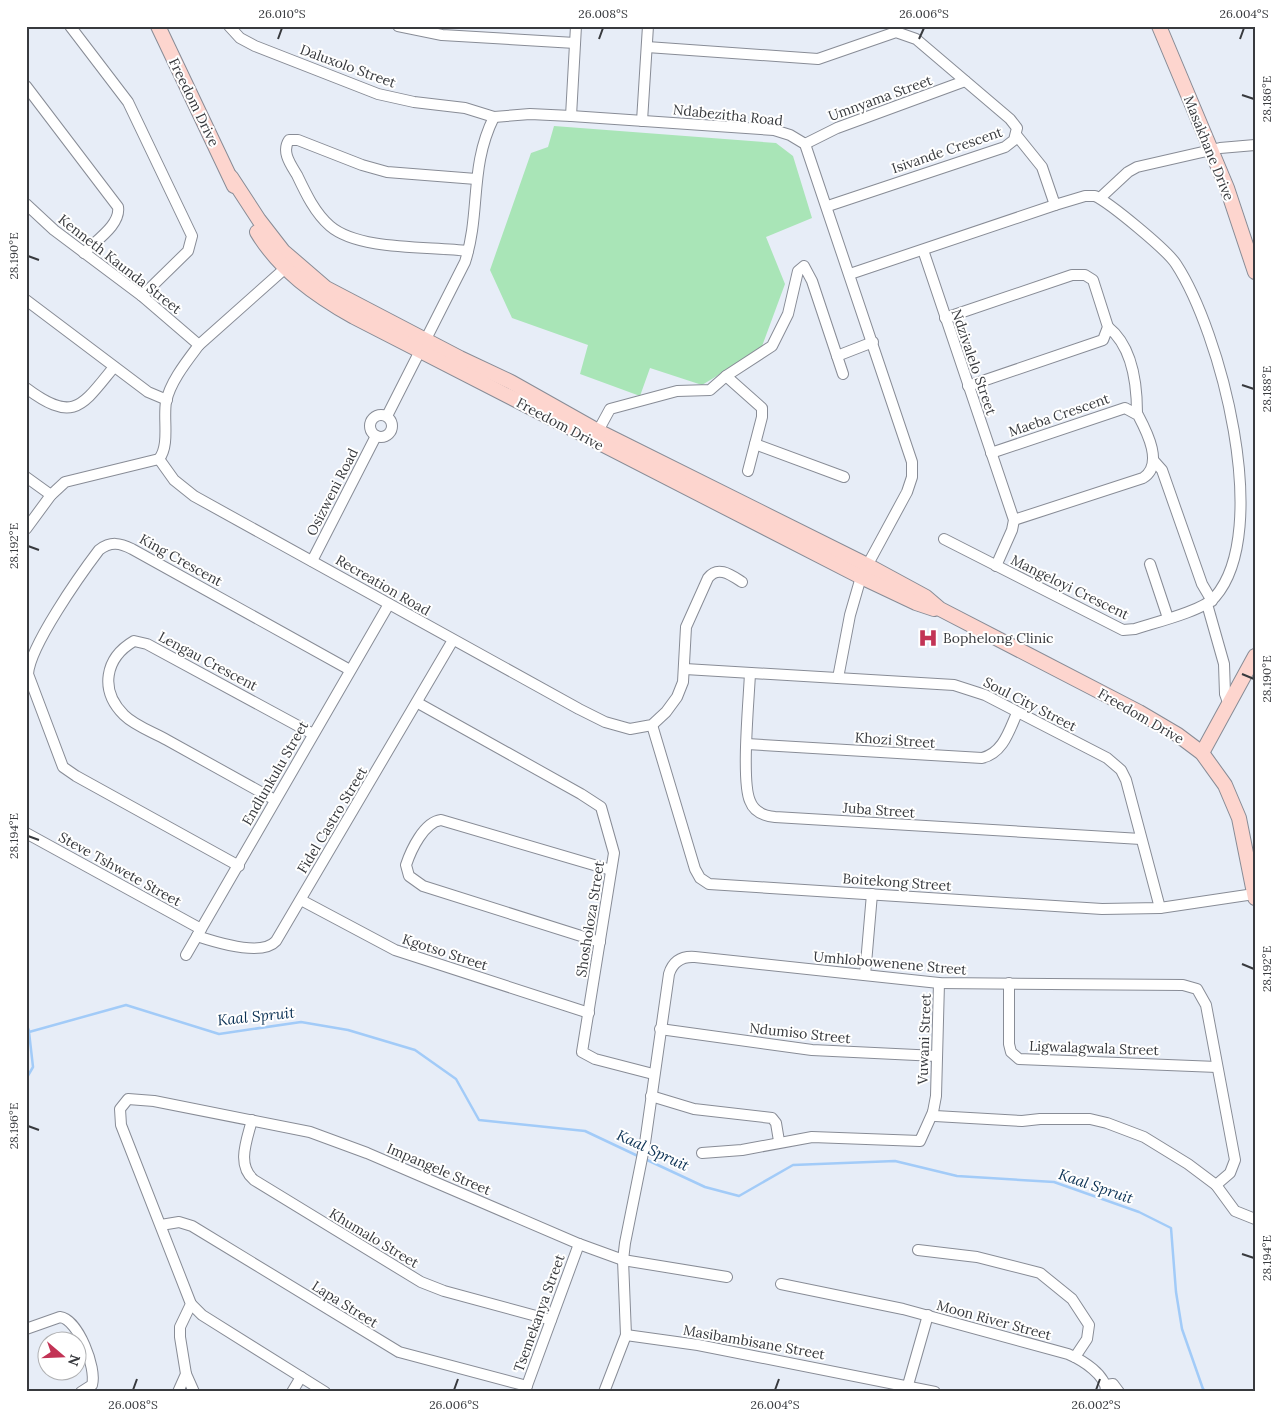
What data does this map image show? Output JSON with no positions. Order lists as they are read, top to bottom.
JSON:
{
  "streets": {
    "street": [
      "Daluxolo Street",
      "Umnyama Street",
      "Freedom Drive",
      "Ndabezitha Road",
      "Masakhane Drive",
      "Isivande Crescent",
      "Kenneth Kaunda Street",
      "Ndzivalelo Street",
      "Maeba Crescent",
      "Osizweni Road",
      "King Crescent",
      "Recreation Road",
      "Mangeloyi Crescent",
      "Lengau Crescent",
      "Soul City Street",
      "Khozi Street",
      "Endlunkulu Street",
      "Juba Street",
      "Fidel Castro Street",
      "Steve Tshwete Street",
      "Boitekong Street",
      "Shosholoza Street",
      "Kgotso Street",
      "Umhlobowenene Street",
      "Ndumiso Street",
      "Vuwani Street",
      "Ligwalagwala Street",
      "Impangele Street",
      "Khumalo Street",
      "Lapa Street",
      "Tsemekanya Street",
      "Moon River Street",
      "Masibambisane Street"
    ]
  },
  "crossings": [
    ["Daluxolo Street", "Ndabezitha Road"],
    ["Umnyama Street", "Ndabezitha Road"],
    ["Umnyama Street", "Isivande Crescent"],
    ["Freedom Drive", "Boitekong Street"],
    ["Ndzivalelo Street", "Maeba Crescent"],
    ["Osizweni Road", "Recreation Road"],
    ["King Crescent", "Endlunkulu Street"],
    ["Recreation Road", "Endlunkulu Street"],
    ["Recreation Road", "Fidel Castro Street"],
    ["Recreation Road", "Boitekong Street"],
    ["Lengau Crescent", "Endlunkulu Street"],
    ["Soul City Street", "Khozi Street"],
    ["Soul City Street", "Juba Street"],
    ["Soul City Street", "Boitekong Street"],
    ["Khozi Street", "Juba Street"],
    ["Endlunkulu Street", "Fidel Castro Street"],
    ["Endlunkulu Street", "Steve Tshwete Street"],
    ["Fidel Castro Street", "Steve Tshwete Street"],
    ["Fidel Castro Street", "Shosholoza Street"],
    ["Fidel Castro Street", "Kgotso Street"],
    ["Shosholoza Street", "Kgotso Street"],
    ["Shosholoza Street", "Umhlobowenene Street"],
    ["Umhlobowenene Street", "Ndumiso Street"],
    ["Umhlobowenene Street", "Vuwani Street"],
    ["Umhlobowenene Street", "Ligwalagwala Street"],
    ["Umhlobowenene Street", "Impangele Street"],
    ["Umhlobowenene Street", "Masibambisane Street"],
    ["Ndumiso Street", "Vuwani Street"],
    ["Impangele Street", "Khumalo Street"],
    ["Impangele Street", "Lapa Street"],
    ["Impangele Street", "Tsemekanya Street"],
    ["Khumalo Street", "Tsemekanya Street"],
    ["Lapa Street", "Tsemekanya Street"],
    ["Moon River Street", "Masibambisane Street"]
  ],
  "water": ["Kaal Spruit"],
  "places": {
    "hospital": ["Bophelong Clinic"]
  },
  "north": "right",
  "coordinates": [
    "26.010°S",
    "26.008°S",
    "26.006°S",
    "26.004°S",
    "28.186°E",
    "28.190°E",
    "28.188°E",
    "28.192°E",
    "28.194°E",
    "28.196°E",
    "26.002°S"
  ]
}
